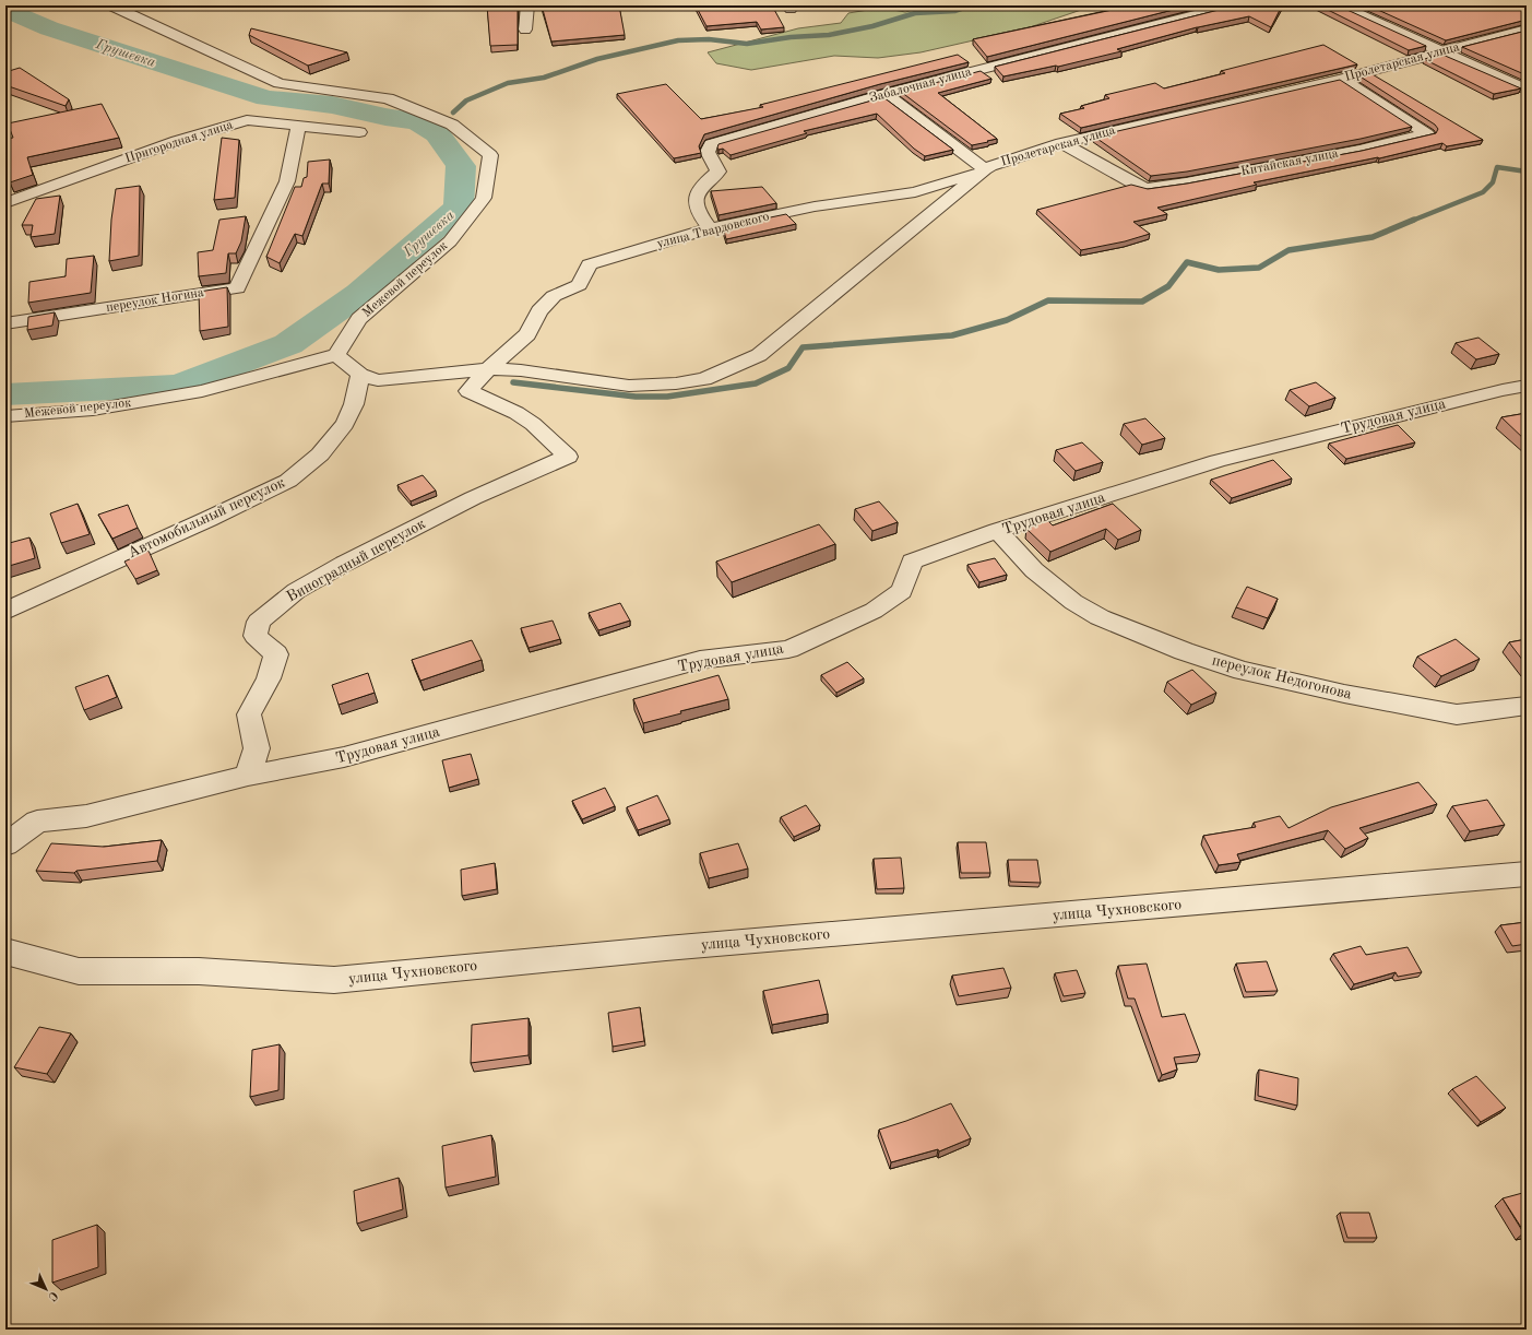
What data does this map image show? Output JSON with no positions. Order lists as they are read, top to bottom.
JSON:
{
  "streets": {
    "street": [
      "Пролетарская улица",
      "Забалочная улица",
      "Пригородная улица",
      "Китайская улица",
      "улица Твардовского",
      "Межевой переулок",
      "переулок Ногина",
      "Трудовая улица",
      "Автомобильный переулок",
      "Виноградный переулок",
      "переулок Недогонова",
      "улица Чухновского"
    ]
  },
  "crossings": [
    ["Пролетарская улица", "Китайская улица"],
    ["Пролетарская улица", "улица Твардовского"],
    ["Пролетарская улица", "Автомобильный переулок"],
    ["Забалочная улица", "улица Твардовского"],
    ["Пригородная улица", "переулок Ногина"],
    ["улица Твардовского", "Виноградный переулок"],
    ["Трудовая улица", "Виноградный переулок"],
    ["Трудовая улица", "переулок Недогонова"]
  ],
  "water": ["Грушевка"],
  "north": "bottom right"
}
